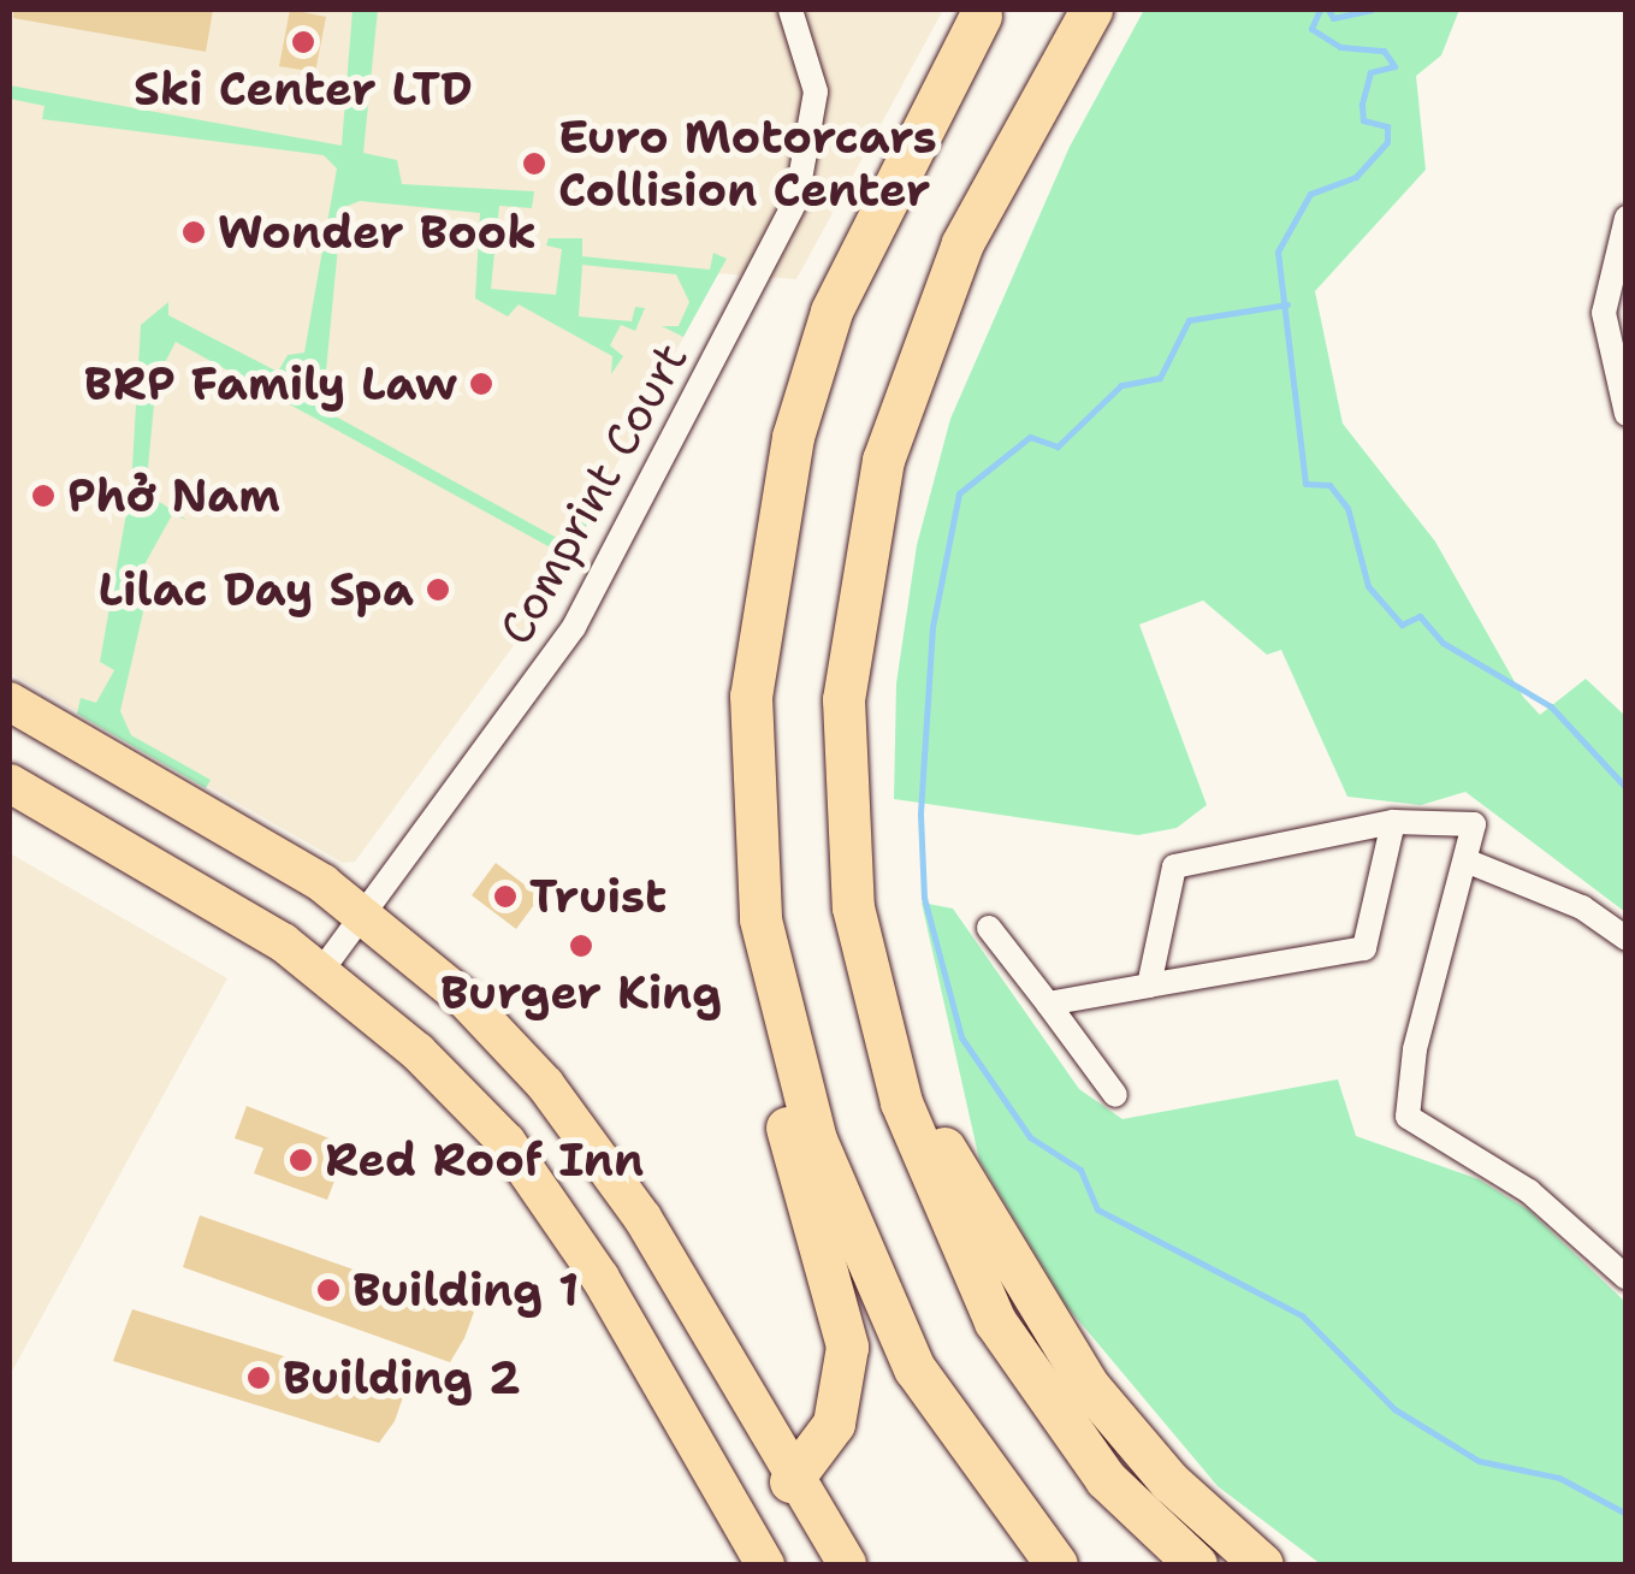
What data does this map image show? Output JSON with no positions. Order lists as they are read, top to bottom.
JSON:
{
  "streets": {
    "street": ["Comprint Court"]
  },
  "places": [
    "Ski Center LTD",
    "Euro Motorcars Collision Center",
    "Wonder Book",
    "BRP Family Law",
    "Phở Nam",
    "Lilac Day Spa",
    "Truist",
    "Burger King",
    "Red Roof Inn",
    "Building 1",
    "Building 2"
  ]
}
